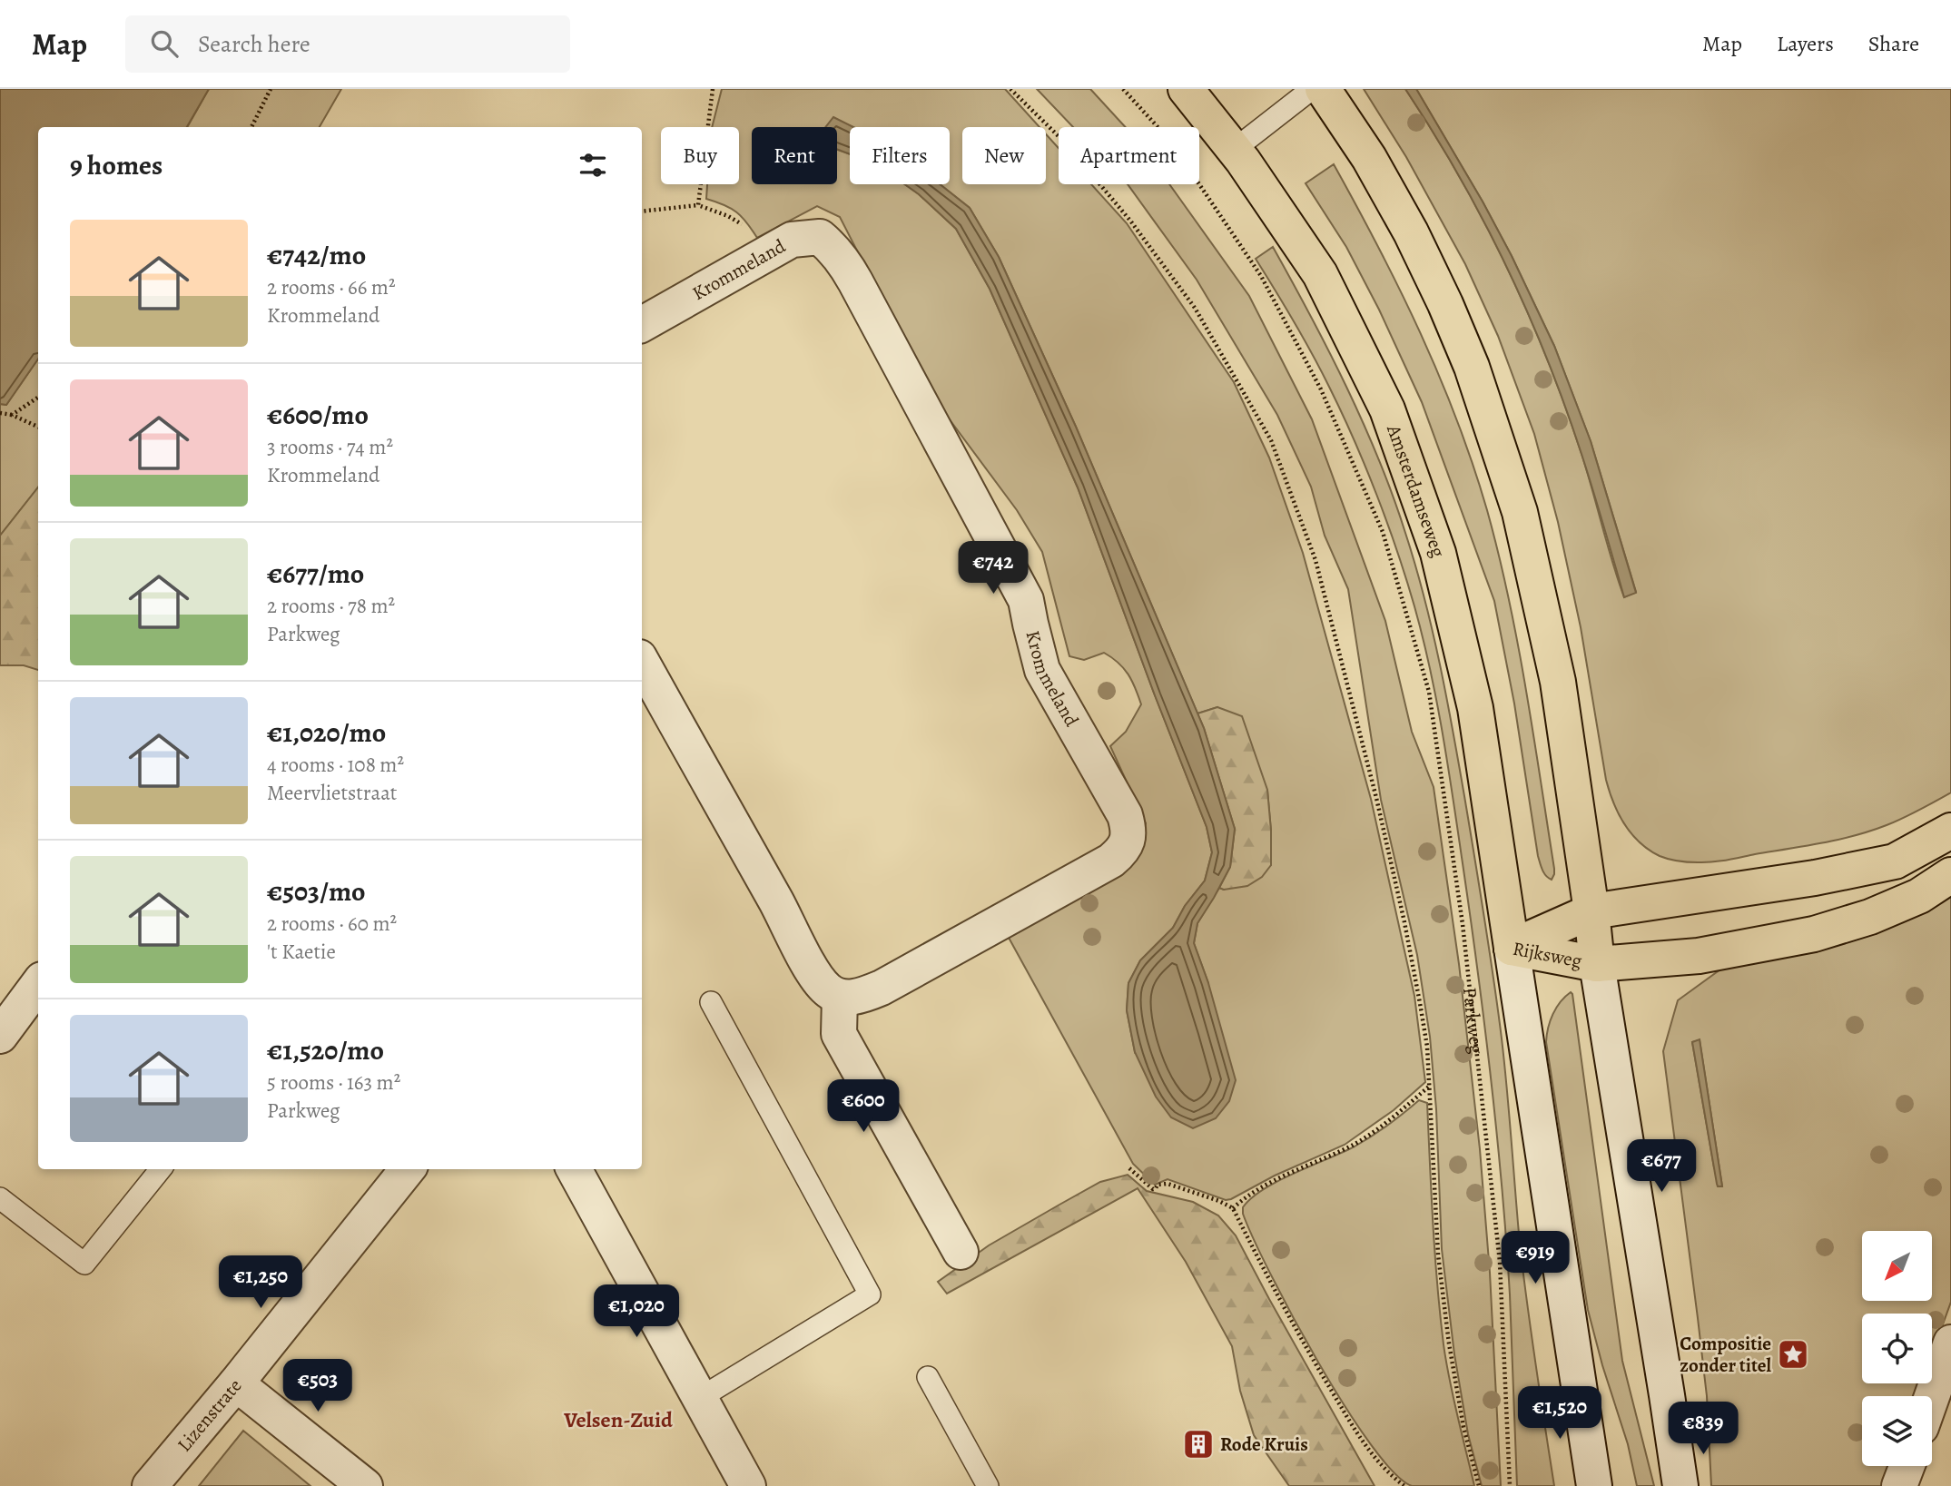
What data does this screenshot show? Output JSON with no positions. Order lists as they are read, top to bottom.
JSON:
{
  "streets": {
    "main road": ["Amsterdamseweg", "Rijksweg"],
    "street": ["Krommeland", "Lizenstrate"],
    "path": ["Parkweg"]
  },
  "crossings": [
    ["Amsterdamseweg", "Rijksweg"]
  ],
  "districts": ["Velsen-Zuid"],
  "places": {
    "place": ["Compositie zonder titel"],
    "building": ["Rode Kruis"]
  },
  "north": "bottom left",
  "page": {
    "header": "Map",
    "search": "Search here",
    "nav": ["Map", "Layers", "Share"],
    "chip": [
      "Buy",
      "Rent",
      "Filters",
      "New",
      "Apartment"
    ],
    "heading": "9 homes",
    "list": [
      {
        "name": "€742/mo",
        "note": "2 rooms · 66 m² · Krommeland"
      },
      {
        "name": "€600/mo",
        "note": "3 rooms · 74 m² · Krommeland"
      },
      {
        "name": "€677/mo",
        "note": "2 rooms · 78 m² · Parkweg"
      },
      {
        "name": "€1,020/mo",
        "note": "4 rooms · 108 m² · Meervlietstraat"
      },
      {
        "name": "€503/mo",
        "note": "2 rooms · 60 m² · 't Kaetie"
      },
      {
        "name": "€1,520/mo",
        "note": "5 rooms · 163 m² · Parkweg"
      }
    ],
    "price": [
      "€742",
      "€600",
      "€677",
      "€919",
      "€1,250",
      "€1,020",
      "€503",
      "€1,520",
      "€839"
    ]
  }
}
